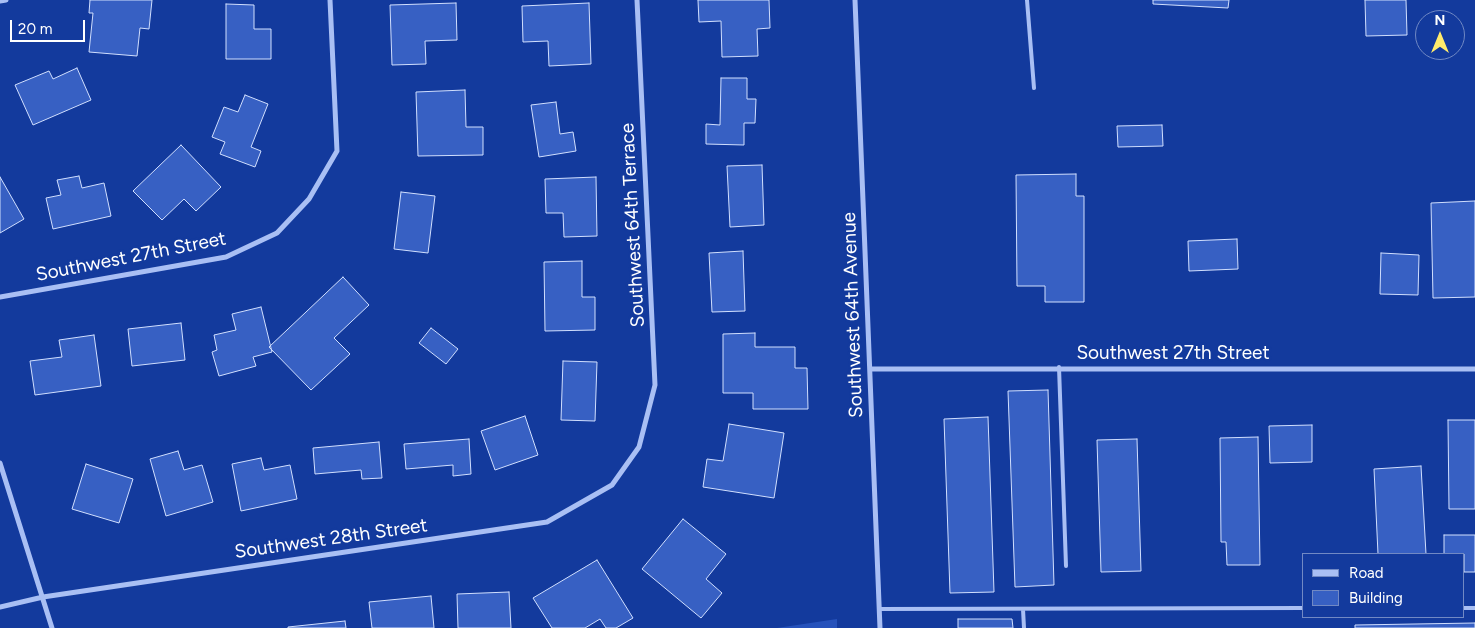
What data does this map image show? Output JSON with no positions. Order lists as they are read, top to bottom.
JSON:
{
  "streets": {
    "street": [
      "Southwest 64th Terrace",
      "Southwest 27th Street",
      "Southwest 64th Avenue",
      "Southwest 28th Street"
    ]
  },
  "crossings": [
    ["Southwest 64th Terrace", "Southwest 28th Street"],
    ["Southwest 27th Street", "Southwest 64th Avenue"]
  ],
  "legend": ["Road", "Building"],
  "scale_bar": "20 m",
  "north": "top"
}
